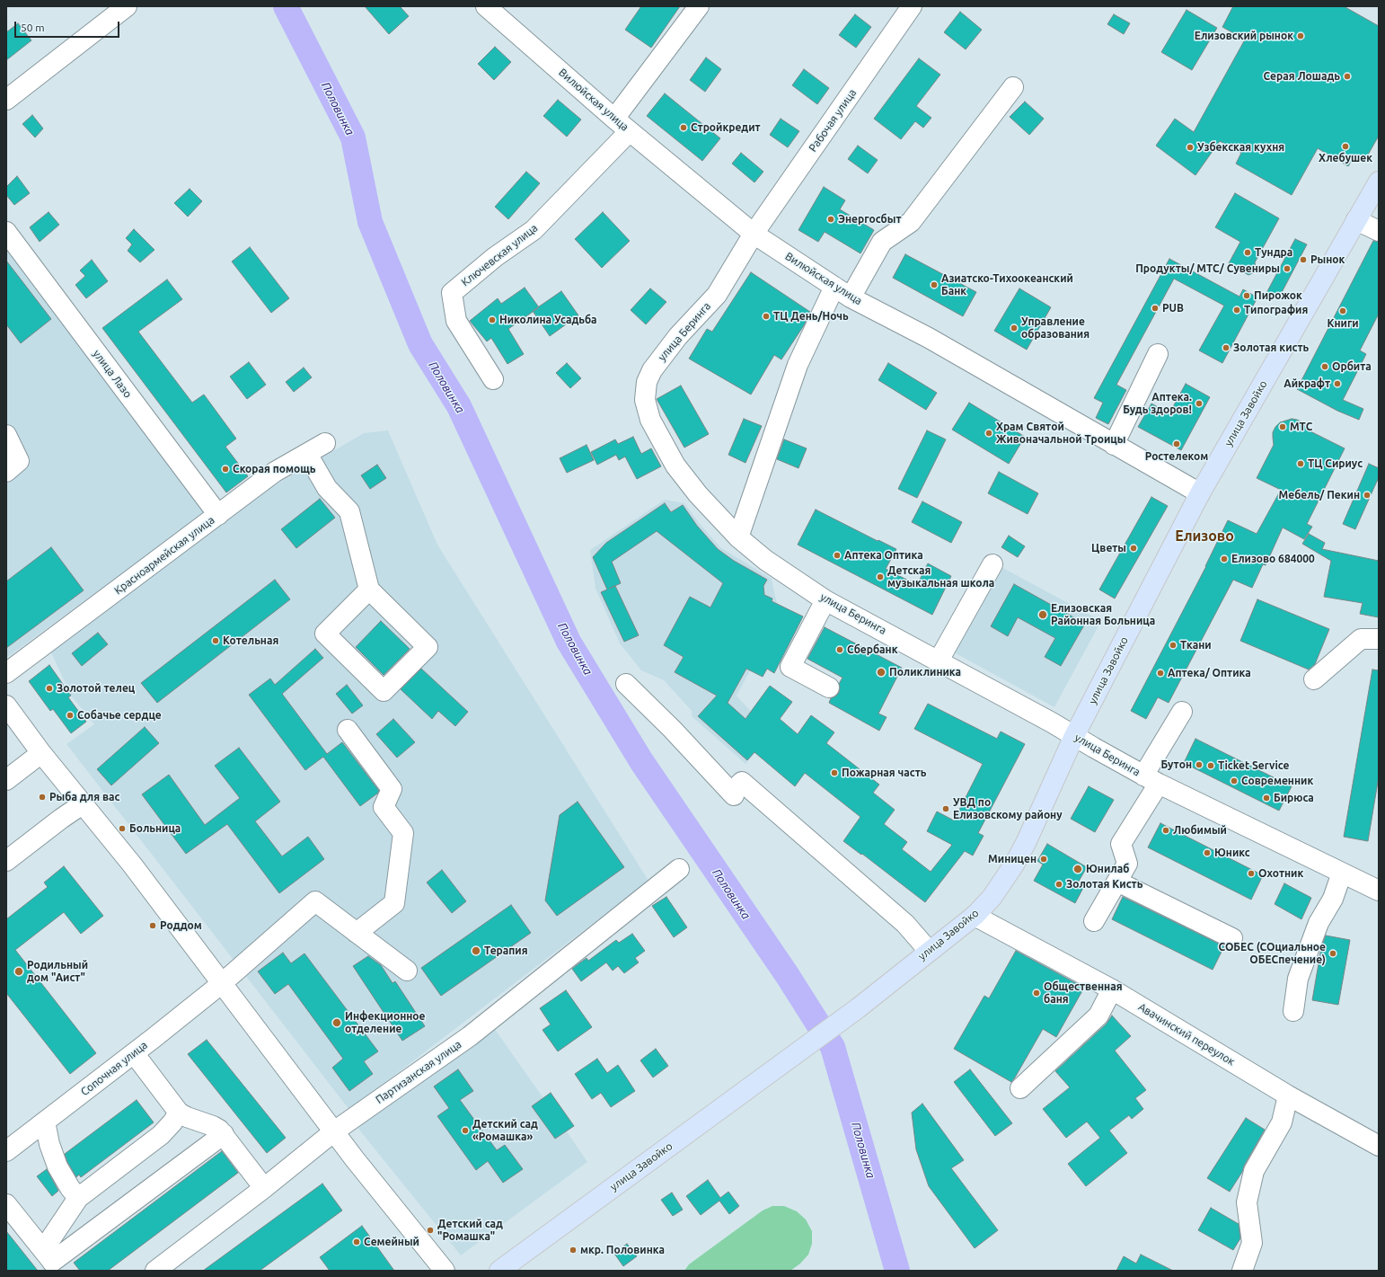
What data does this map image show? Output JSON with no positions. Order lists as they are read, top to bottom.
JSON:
{
  "streets": {
    "main road": ["улица Завойко"],
    "street": [
      "Вилюйская улица",
      "Рабочая улица",
      "Ключевская улица",
      "улица Беринга",
      "улица Лазо",
      "Красноармейская улица",
      "Авачинский переулок",
      "Сопочная улица",
      "Партизанская улица"
    ]
  },
  "crossings": [
    ["Вилюйская улица", "Рабочая улица"],
    ["Вилюйская улица", "Ключевская улица"],
    ["Вилюйская улица", "улица Беринга"],
    ["Вилюйская улица", "улица Завойко"],
    ["Рабочая улица", "улица Беринга"],
    ["улица Беринга", "улица Завойко"],
    ["улица Лазо", "Красноармейская улица"],
    ["улица Завойко", "Авачинский переулок"]
  ],
  "districts": ["Елизово"],
  "water": ["Половинка"],
  "places": [
    "Елизовский рынок",
    "Серая Лошадь",
    "Стройкредит",
    "Хлебушек",
    "Узбекская кухня",
    "Энергосбыт",
    "Тундра",
    "Рынок",
    "Продукты/ МТС/ Сувениры",
    "Азиатско-Тихоокеанский Банк",
    "Пирожок",
    "PUB",
    "Типография",
    "Книги",
    "ТЦ День/Ночь",
    "Николина Усадьба",
    "Управление образования",
    "Золотая кисть",
    "Орбита",
    "Айкрафт",
    "Аптека. Будь здоров!",
    "МТС",
    "Храм Святой Живоначальной Троицы",
    "Ростелеком",
    "ТЦ Сириус",
    "Скорая помощь",
    "Мебель/ Пекин",
    "Цветы",
    "Аптека Оптика",
    "Елизово 684000",
    "Детская музыкальная школа",
    "Елизовская Районная Больница",
    "Котельная",
    "Ткани",
    "Сбербанк",
    "Поликлиника",
    "Аптека/ Оптика",
    "Золотой телец",
    "Собачье сердце",
    "Бутон",
    "Ticket Service",
    "Пожарная часть",
    "Современник",
    "Рыба для вас",
    "Бирюса",
    "УВД по Елизовскому району",
    "Больница",
    "Любимый",
    "Юникс",
    "Миницен",
    "Юнилаб",
    "Охотник",
    "Золотая Кисть",
    "Роддом",
    "Терапия",
    "СОБЕС (СОциальное ОБЕСпечение)",
    "Родильный дом \"Аист\"",
    "Общественная баня",
    "Инфекционное отделение",
    "Детский сад «Ромашка»",
    "Детский сад \"Ромашка\"",
    "Семейный",
    "мкр. Половинка"
  ],
  "scale_bar": "50 m"
}
